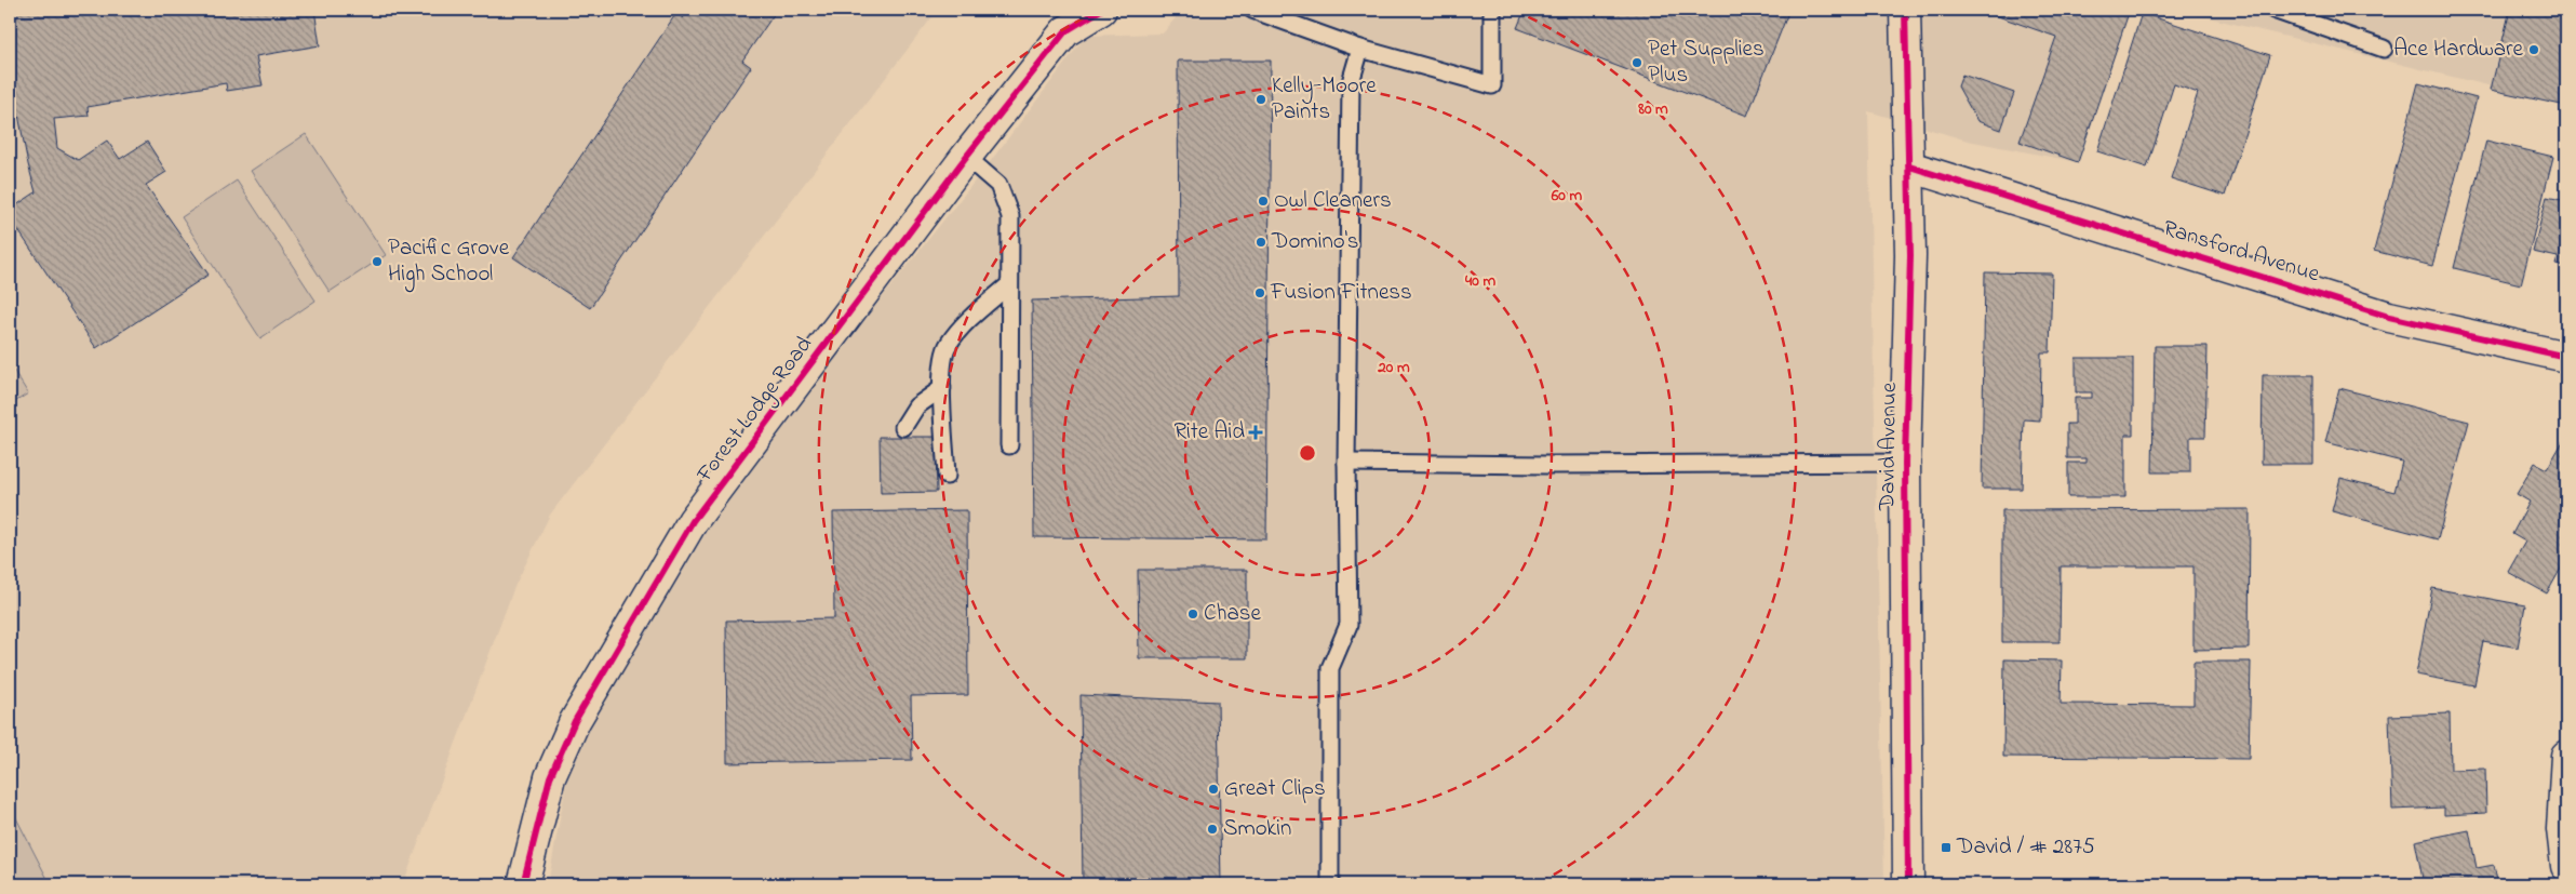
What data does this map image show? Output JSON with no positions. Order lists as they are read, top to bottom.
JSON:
{
  "streets": {
    "street": ["Ransford Avenue", "Forest Lodge Road", "David Avenue"]
  },
  "crossings": [
    ["Ransford Avenue", "David Avenue"]
  ],
  "places": {
    "other": [
      "Ace Hardware",
      "Pet Supplies Plus",
      "Kelly-Moore Paints",
      "Owl Cleaners",
      "Domino's",
      "Pacific Grove High School",
      "Fusion Fitness",
      "Chase",
      "Great Clips",
      "Smokin"
    ],
    "health": ["Rite Aid"],
    "transit": ["David / # 2875"]
  },
  "rings": [
    "80 m",
    "60 m",
    "40 m",
    "20 m"
  ]
}
